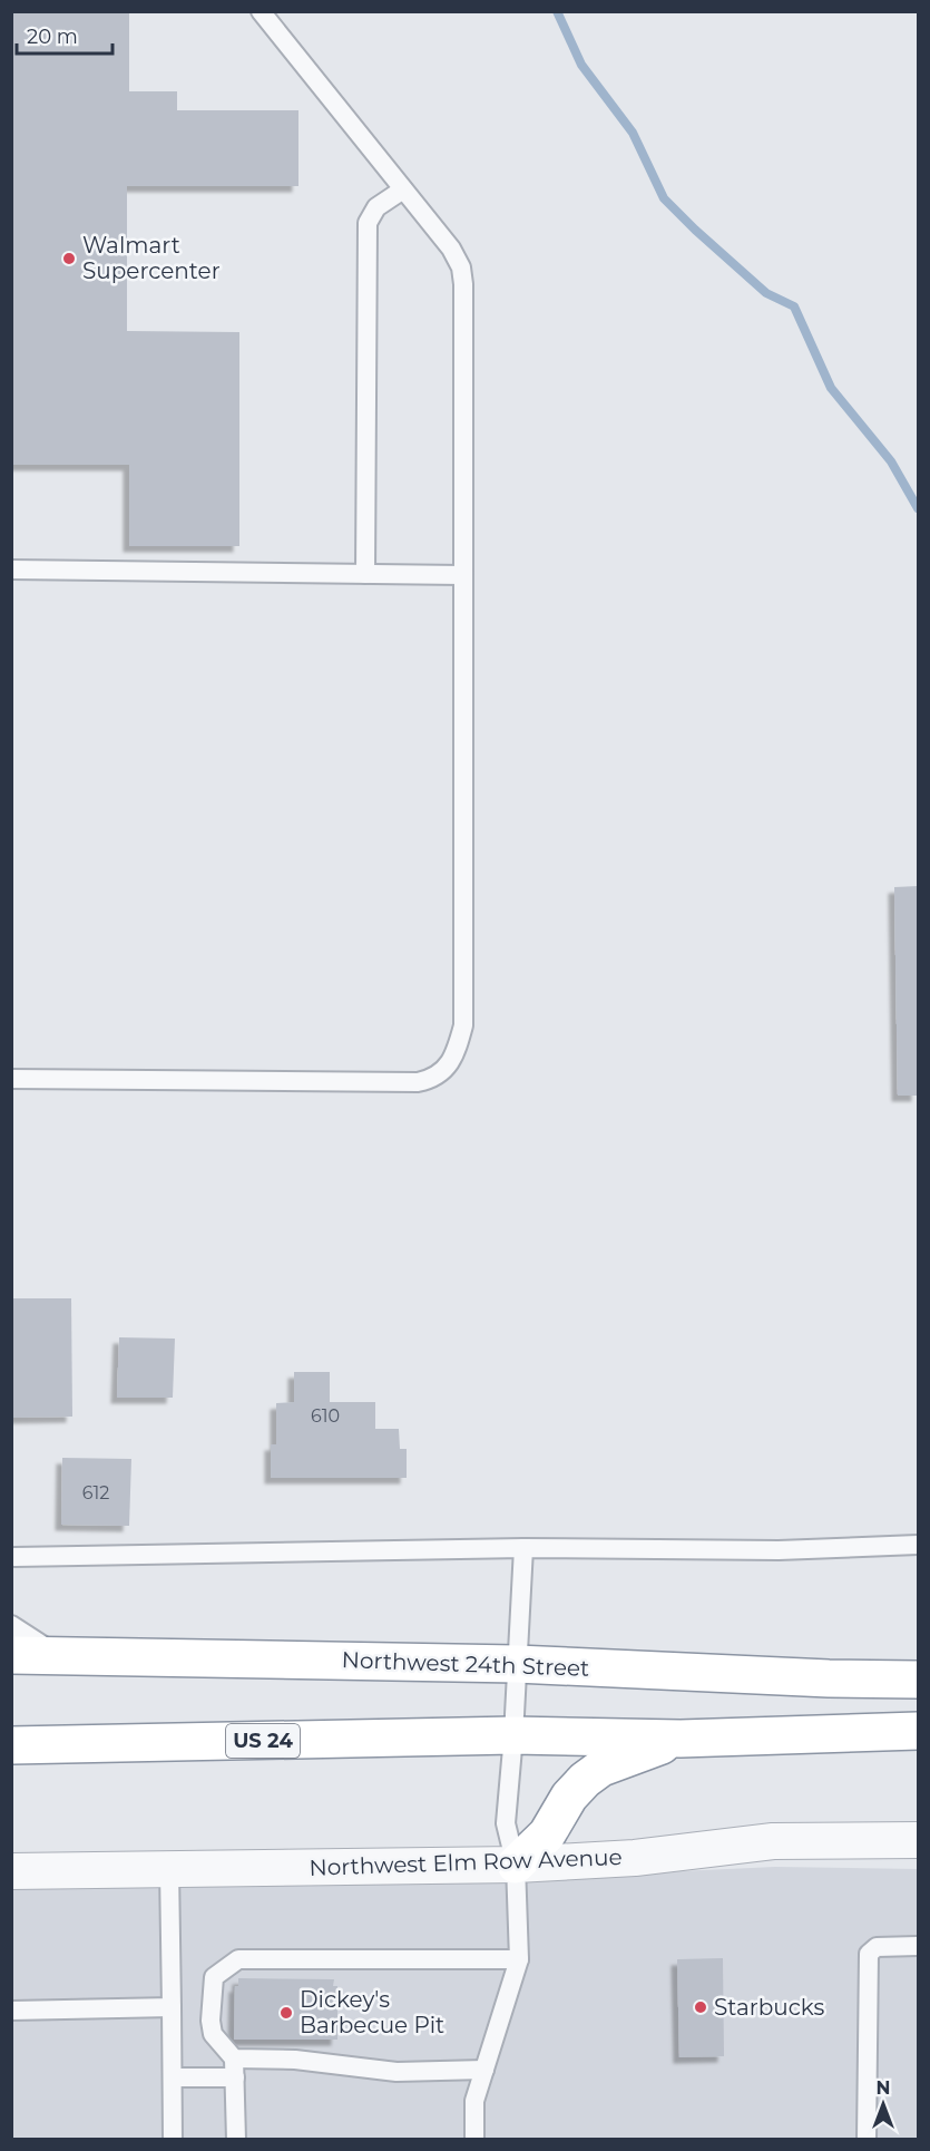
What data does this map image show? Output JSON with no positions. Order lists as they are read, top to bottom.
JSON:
{
  "streets": {
    "highway": ["Northwest 24th Street", "US 24"],
    "street": ["Northwest Elm Row Avenue"]
  },
  "places": ["Walmart Supercenter", "Starbucks", "Dickey's Barbecue Pit"],
  "house_numbers": ["610", "612"],
  "scale_bar": "20 m",
  "north": "top"
}
